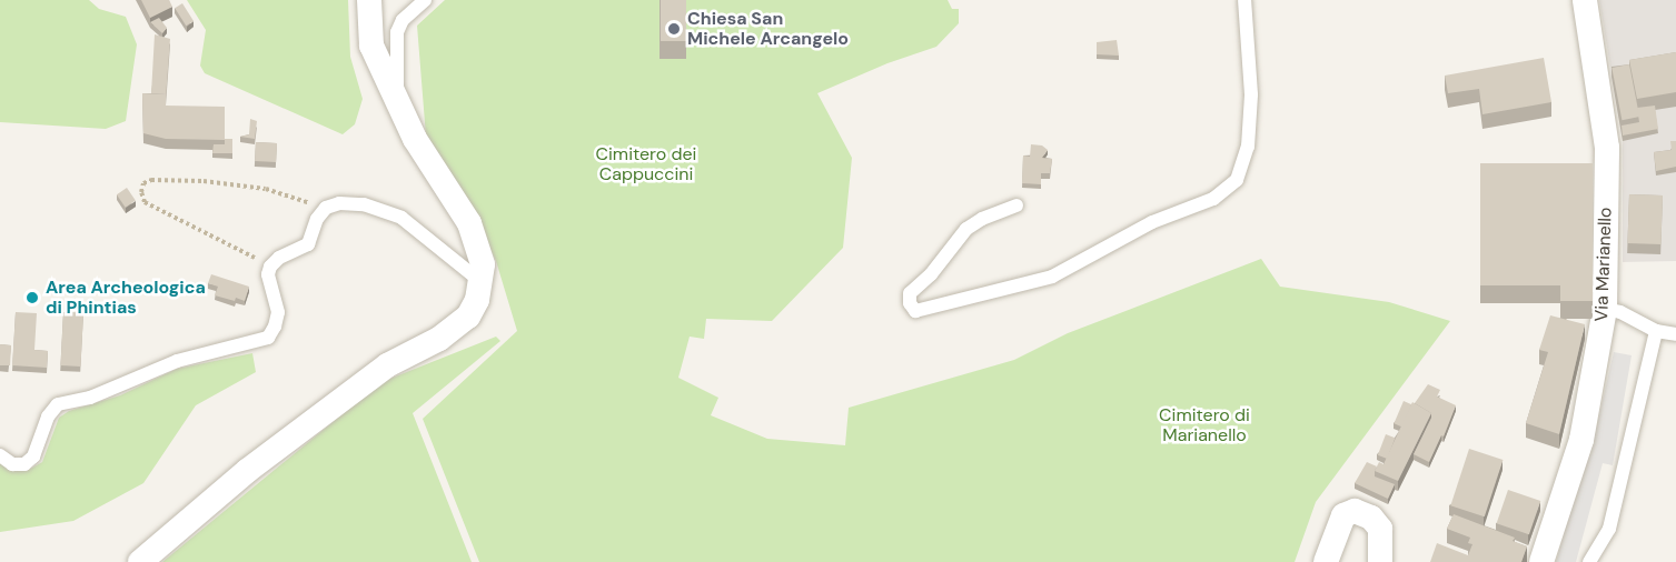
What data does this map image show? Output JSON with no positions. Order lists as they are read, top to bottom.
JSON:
{
  "streets": {
    "street": ["Via Marianello"]
  },
  "parks": ["Cimitero dei Cappuccini", "Cimitero di Marianello"],
  "places": ["Chiesa San Michele Arcangelo", "Area Archeologica di Phintias"]
}
